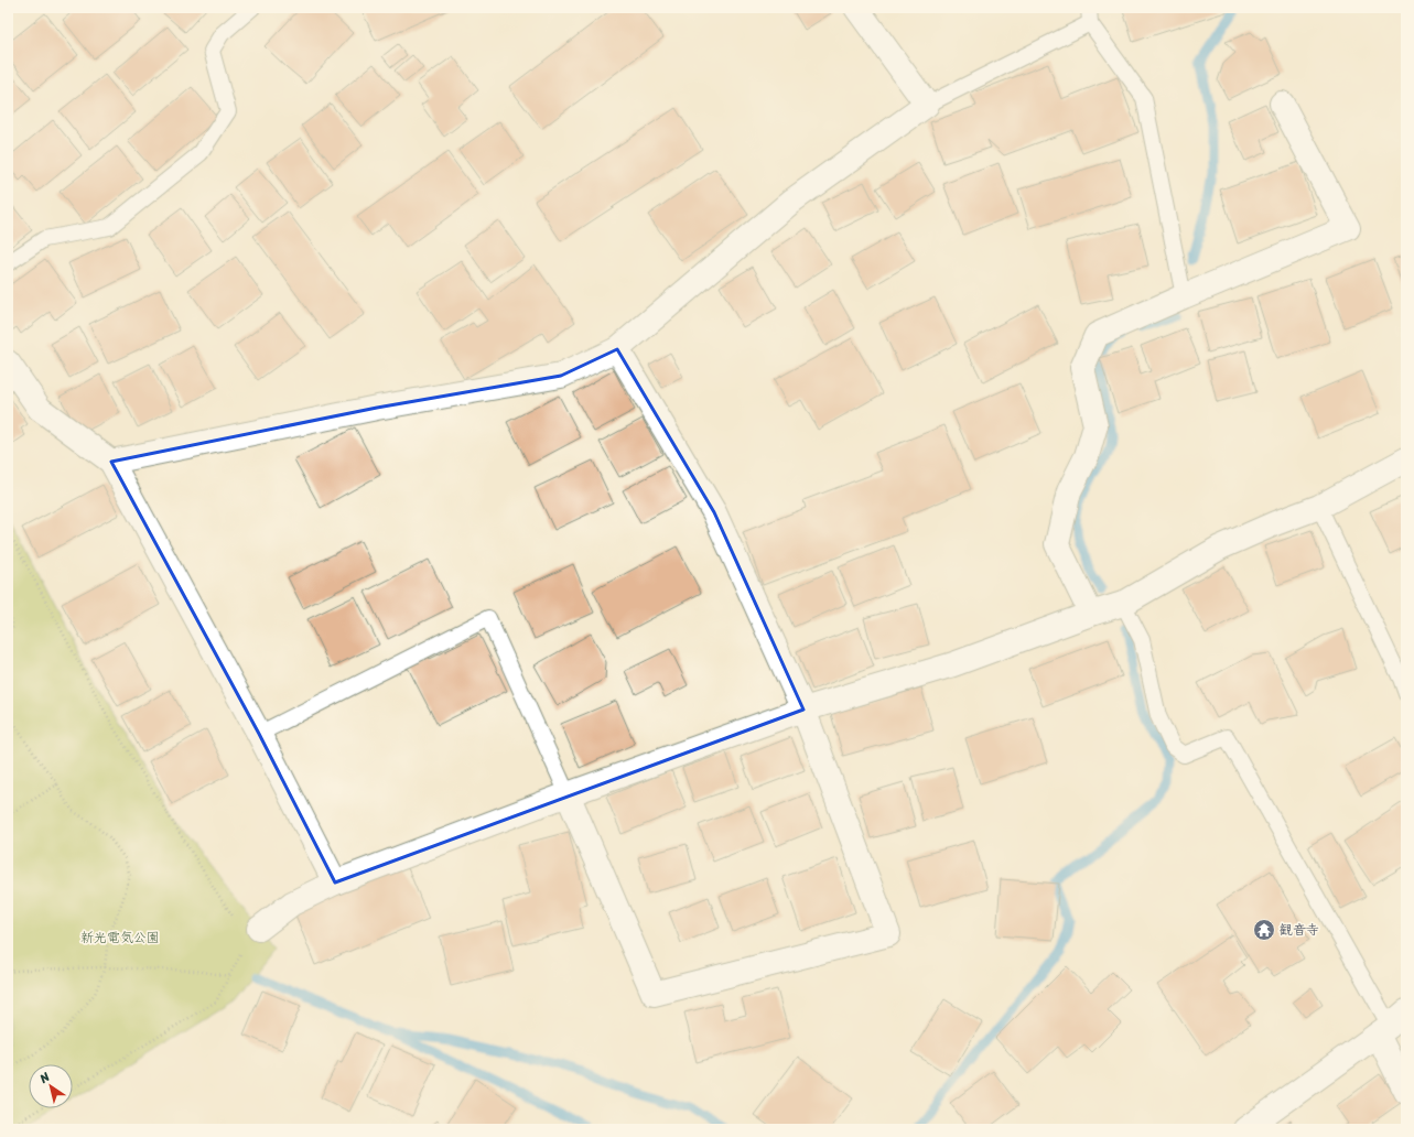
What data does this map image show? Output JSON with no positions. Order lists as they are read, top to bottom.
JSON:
{
  "parks": ["新光電気公園"],
  "places": {
    "temple": ["観音寺"]
  },
  "north": "top left"
}
